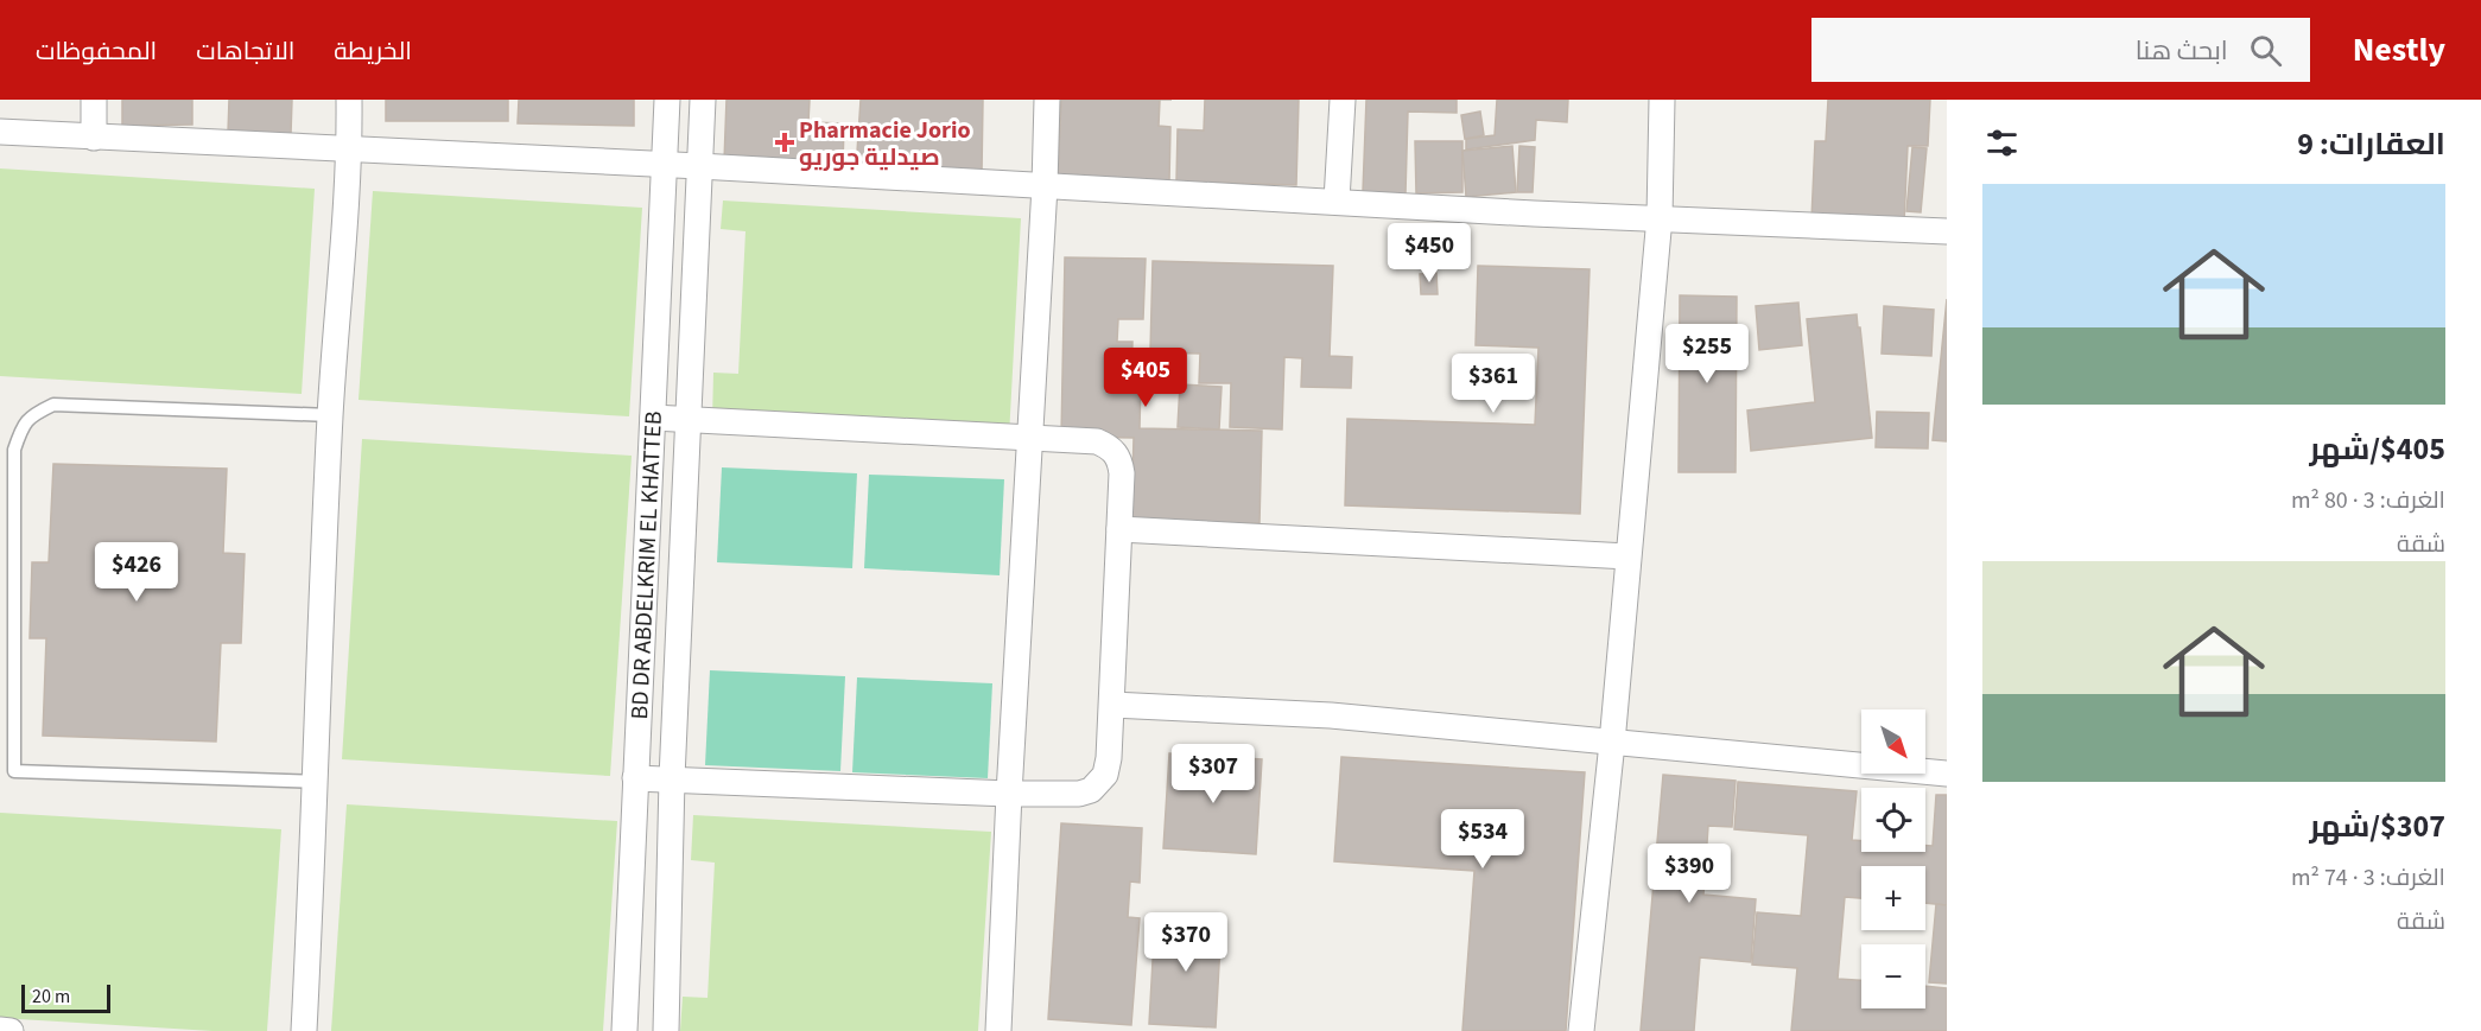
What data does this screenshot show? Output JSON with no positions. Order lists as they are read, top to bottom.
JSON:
{
  "streets": {
    "street": ["BD DR ABDELKRIM EL KHATTEB"]
  },
  "places": {
    "health": ["Pharmacie Jorio صيدلية جوريو"]
  },
  "scale_bar": "20 m",
  "north": "bottom right",
  "page": {
    "header": "Nestly",
    "search": "ابحث هنا",
    "nav": ["الخريطة", "الاتجاهات", "المحفوظات"],
    "heading": "العقارات: 9",
    "list": [
      {
        "name": "$405/شهر",
        "note": "الغرف: 3 · 80 m² · شقة"
      },
      {
        "name": "$307/شهر",
        "note": "الغرف: 3 · 74 m² · شقة"
      }
    ],
    "price": [
      "$450",
      "$255",
      "$405",
      "$361",
      "$426",
      "$307",
      "$534",
      "$390",
      "$370"
    ],
    "map_buttons": ["+", "−"],
    "scale": "20 m"
  }
}
